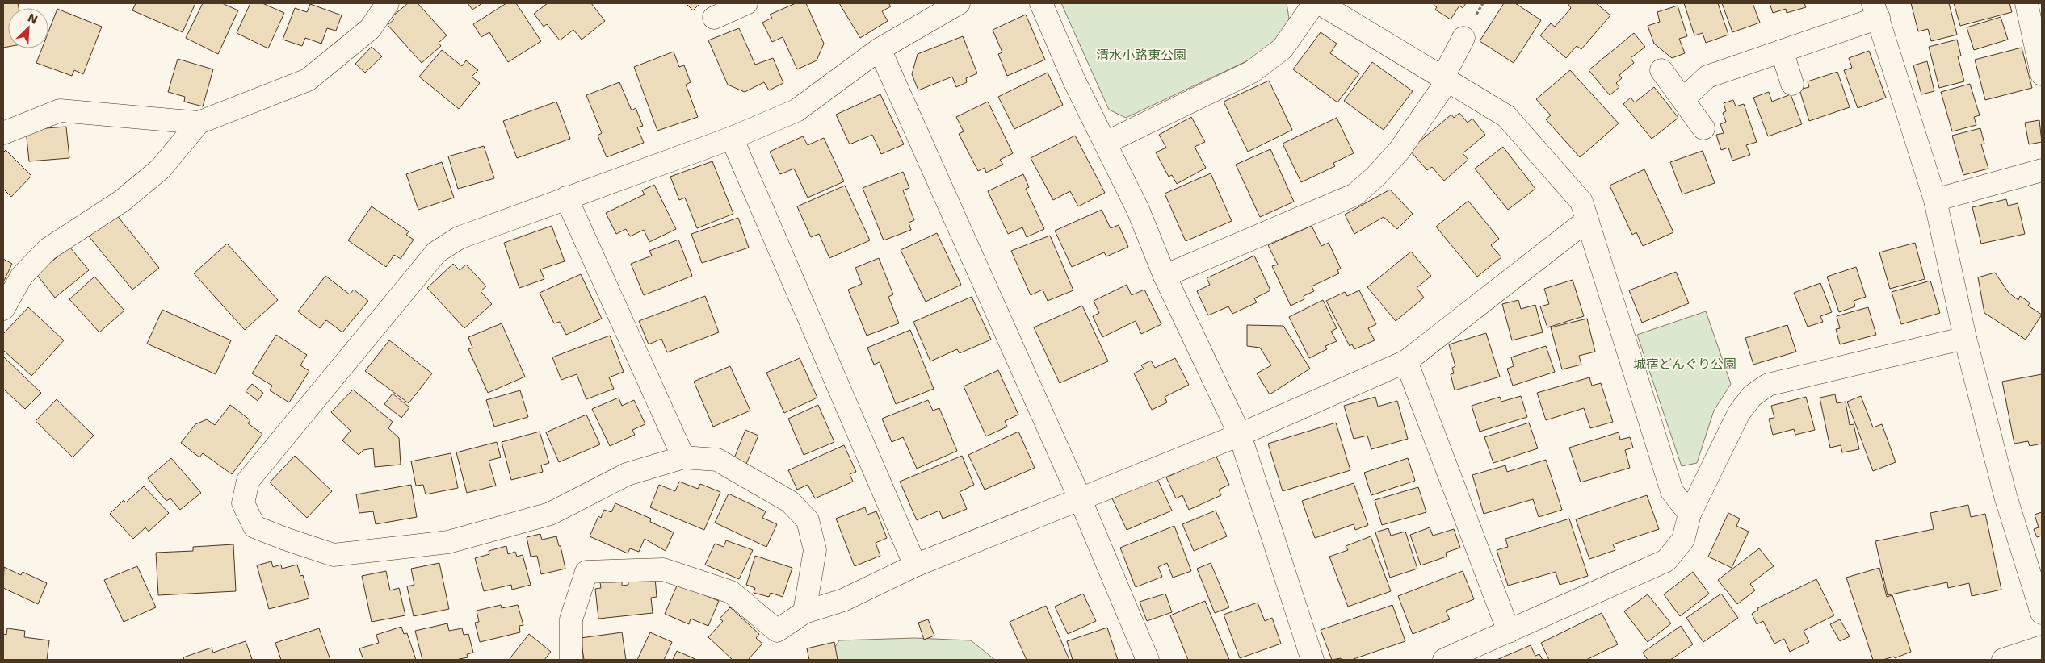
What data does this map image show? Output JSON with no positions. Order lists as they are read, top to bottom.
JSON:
{
  "parks": ["清水小路東公園", "城宿どんぐり公園"],
  "north": "top right"
}
